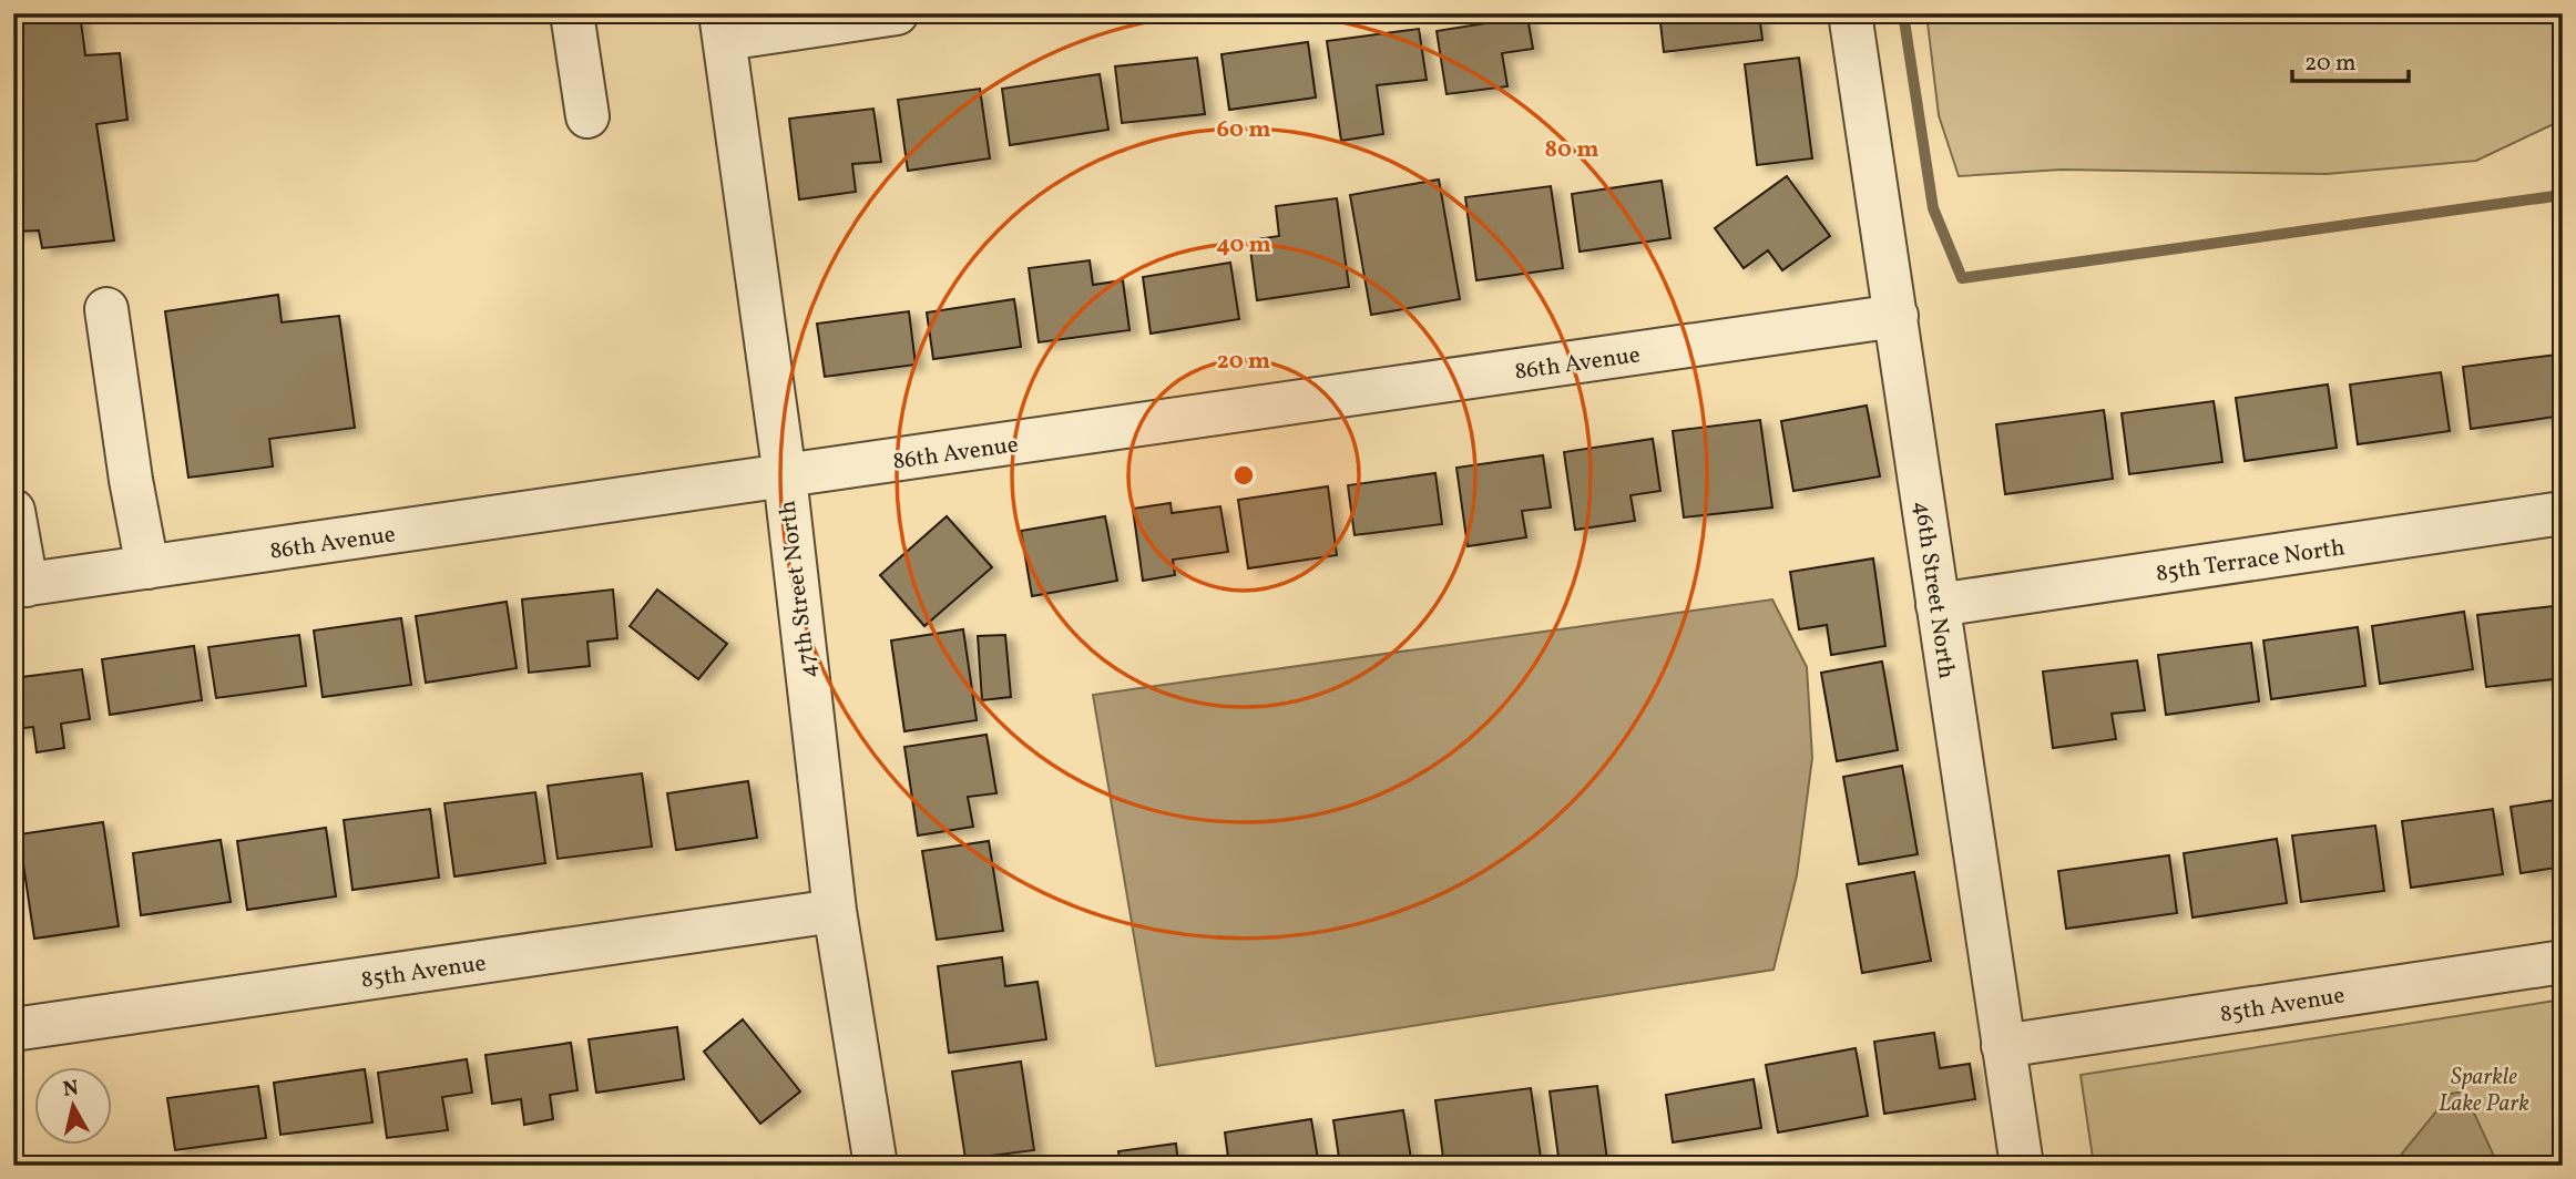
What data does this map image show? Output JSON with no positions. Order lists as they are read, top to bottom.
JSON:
{
  "streets": {
    "street": [
      "86th Avenue",
      "85th Terrace North",
      "47th Street North",
      "46th Street North",
      "85th Avenue"
    ]
  },
  "crossings": [
    ["86th Avenue", "47th Street North"],
    ["86th Avenue", "46th Street North"],
    ["85th Terrace North", "46th Street North"],
    ["47th Street North", "85th Avenue"],
    ["46th Street North", "85th Avenue"]
  ],
  "parks": ["Sparkle Lake Park"],
  "scale_bar": "20 m",
  "north": "top",
  "rings": [
    "60 m",
    "80 m",
    "40 m",
    "20 m"
  ]
}
